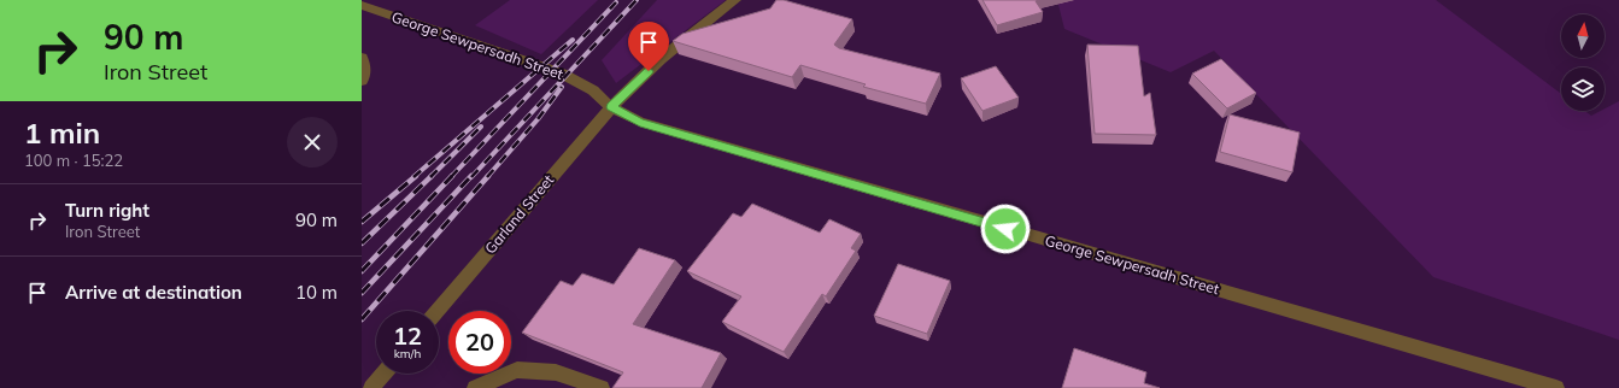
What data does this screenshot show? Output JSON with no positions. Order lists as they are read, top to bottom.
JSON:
{
  "streets": {
    "street": ["George Sewpersadh Street", "Garland Street"]
  },
  "crossings": [
    ["George Sewpersadh Street", "Garland Street"]
  ],
  "north": "top",
  "page": {
    "turn": ["90 m", "Iron Street"],
    "heading": ["1 min", "100 m · 15:22"],
    "list": [
      {
        "name": "Turn right",
        "note": "Iron Street",
        "value": "90 m"
      },
      {
        "name": "Arrive at destination",
        "value": "10 m"
      }
    ],
    "speed": "12 km/h",
    "limit": "20"
  }
}
